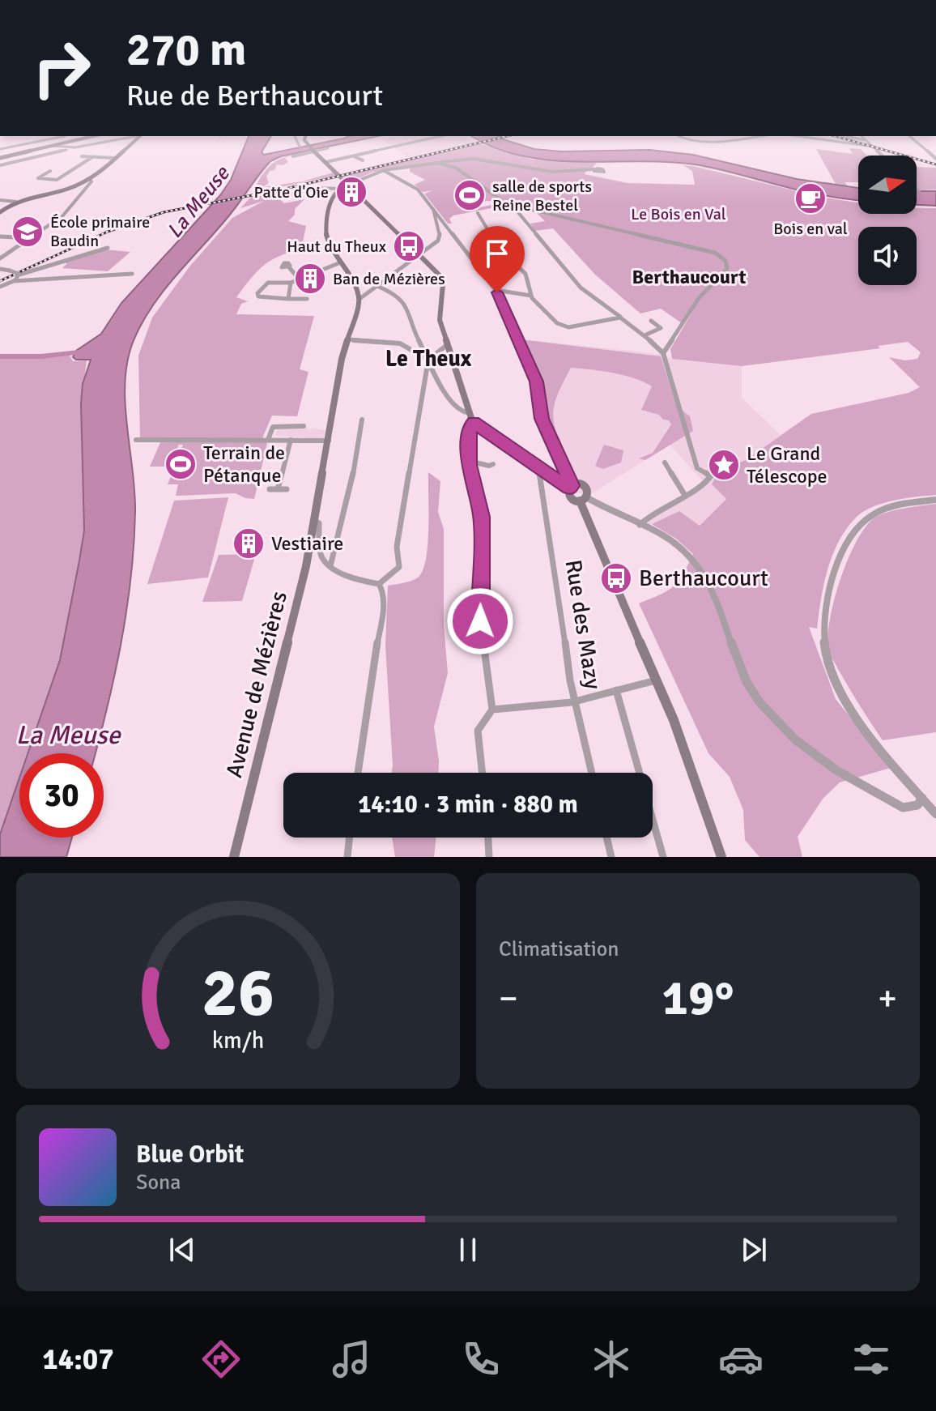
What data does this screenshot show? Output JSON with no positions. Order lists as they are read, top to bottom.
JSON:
{
  "streets": {
    "main road": ["Avenue de Mézières"],
    "street": ["Rue des Mazy"]
  },
  "districts": ["Berthaucourt", "Le Theux"],
  "water": ["La Meuse"],
  "parks": ["Le Bois en Val"],
  "places": {
    "building": ["Patte d'Oie", "Ban de Mézières", "Vestiaire"],
    "sports": ["salle de sports Reine Bestel", "Terrain de Pétanque"],
    "cafe": ["Bois en val"],
    "school or university": ["École primaire Baudin"],
    "bus stop": ["Haut du Theux", "Berthaucourt"],
    "place": ["Le Grand Télescope"]
  },
  "north": "right",
  "page": {
    "turn": ["270 m", "Rue de Berthaucourt"],
    "limit": "30",
    "trip": "14:10 · 3 min · 880 m",
    "tile": "Climatisation",
    "heat": ["−", "19°", "+"],
    "song": ["Blue Orbit", "Sona"],
    "tabs": "14:07",
    "gauge": ["26", "km/h"]
  }
}
